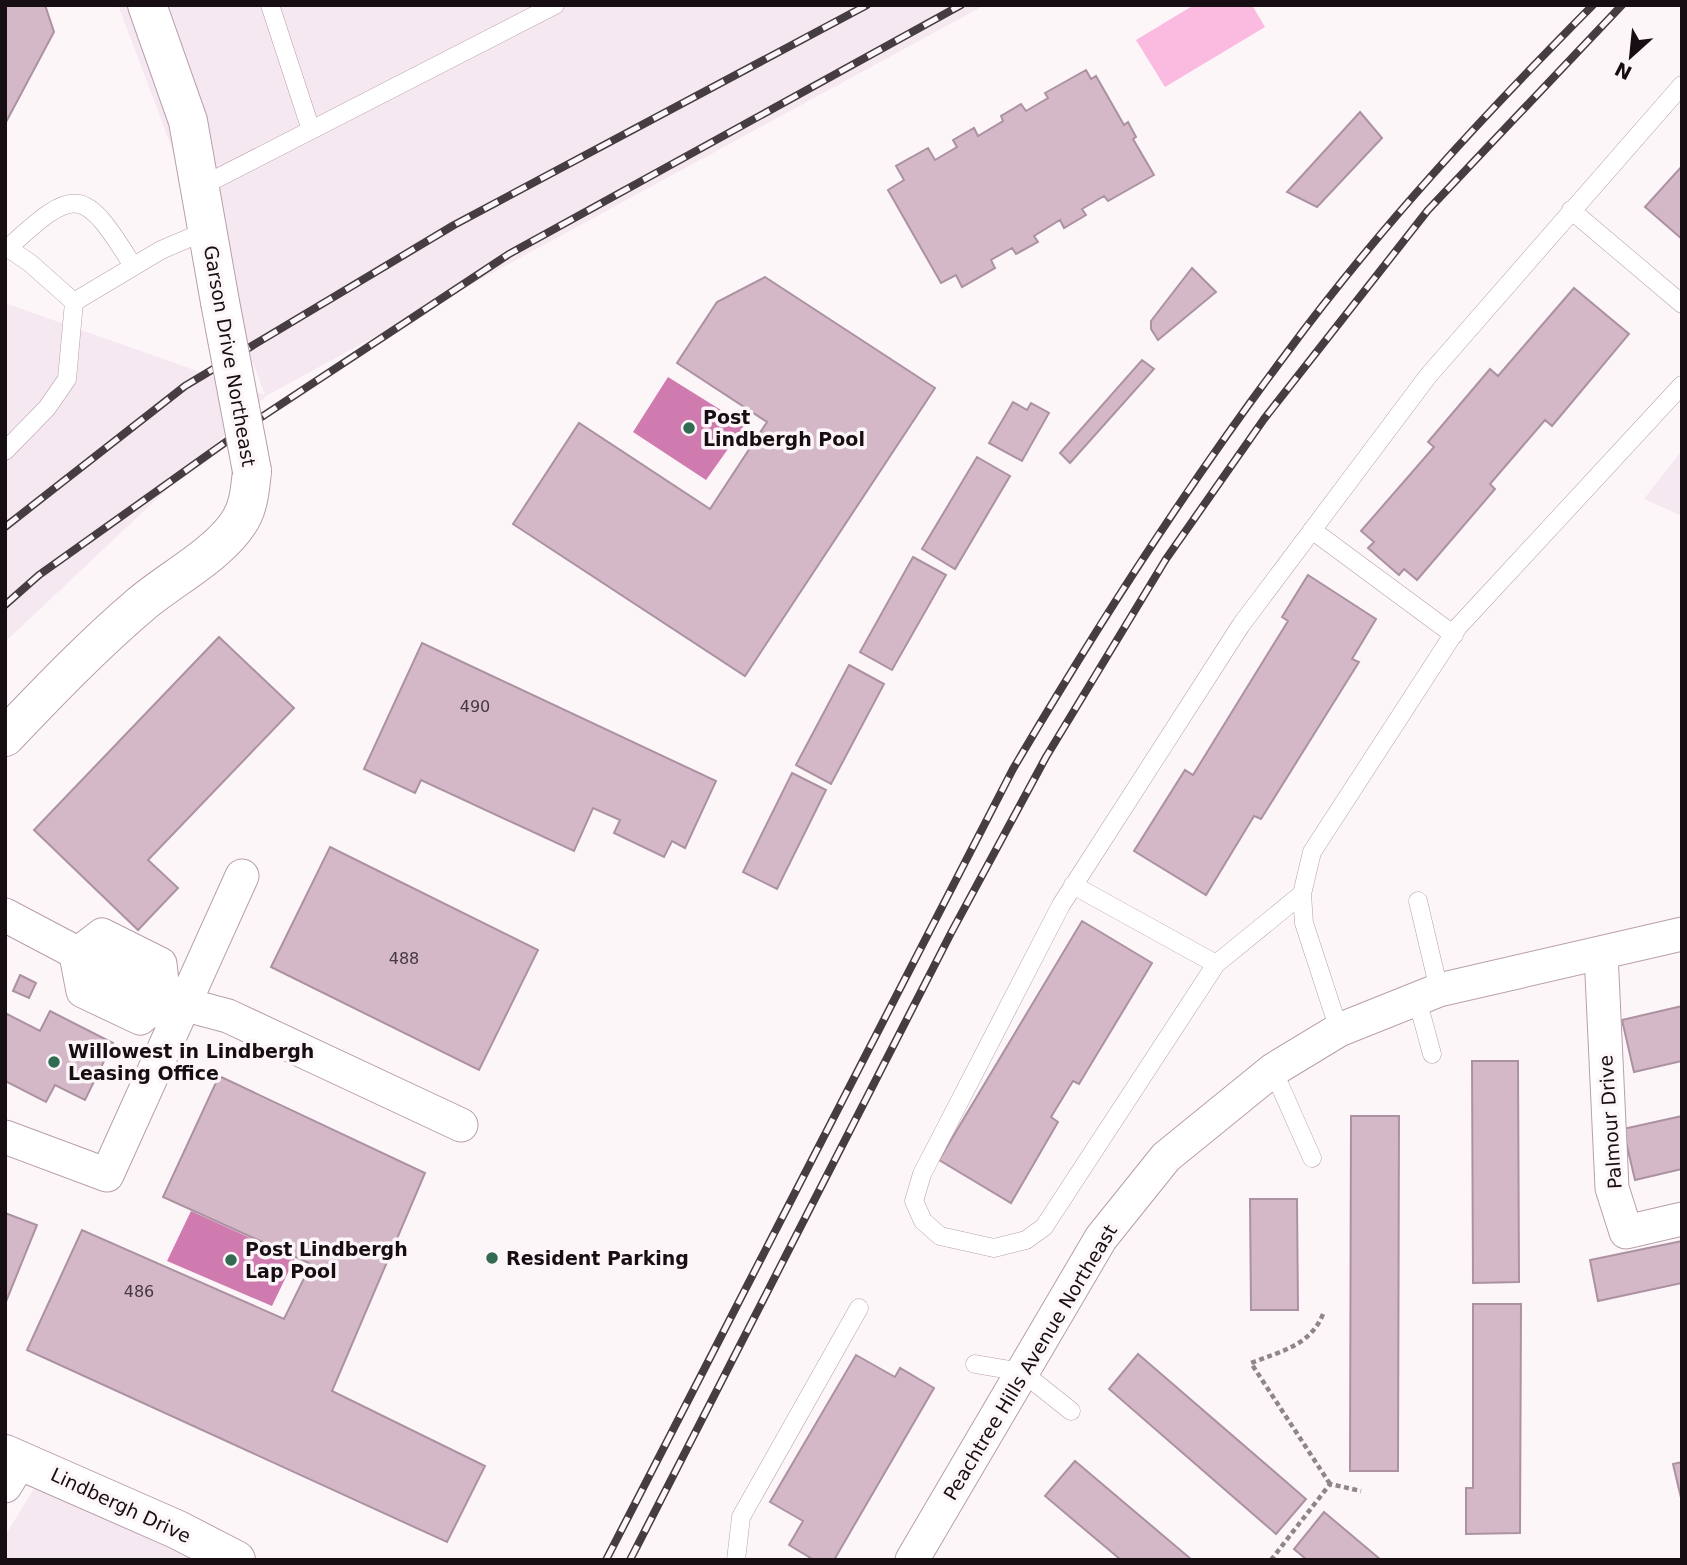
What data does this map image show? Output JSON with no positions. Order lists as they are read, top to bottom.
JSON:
{
  "streets": {
    "main road": ["Garson Drive Northeast", "Lindbergh Drive"],
    "street": ["Palmour Drive", "Peachtree Hills Avenue Northeast"]
  },
  "crossings": [
    ["Palmour Drive", "Peachtree Hills Avenue Northeast"]
  ],
  "places": [
    "Post Lindbergh Pool",
    "Willowest in Lindbergh Leasing Office",
    "Resident Parking",
    "Post Lindbergh Lap Pool"
  ],
  "house_numbers": ["490", "488", "486"],
  "north": "bottom left"
}
